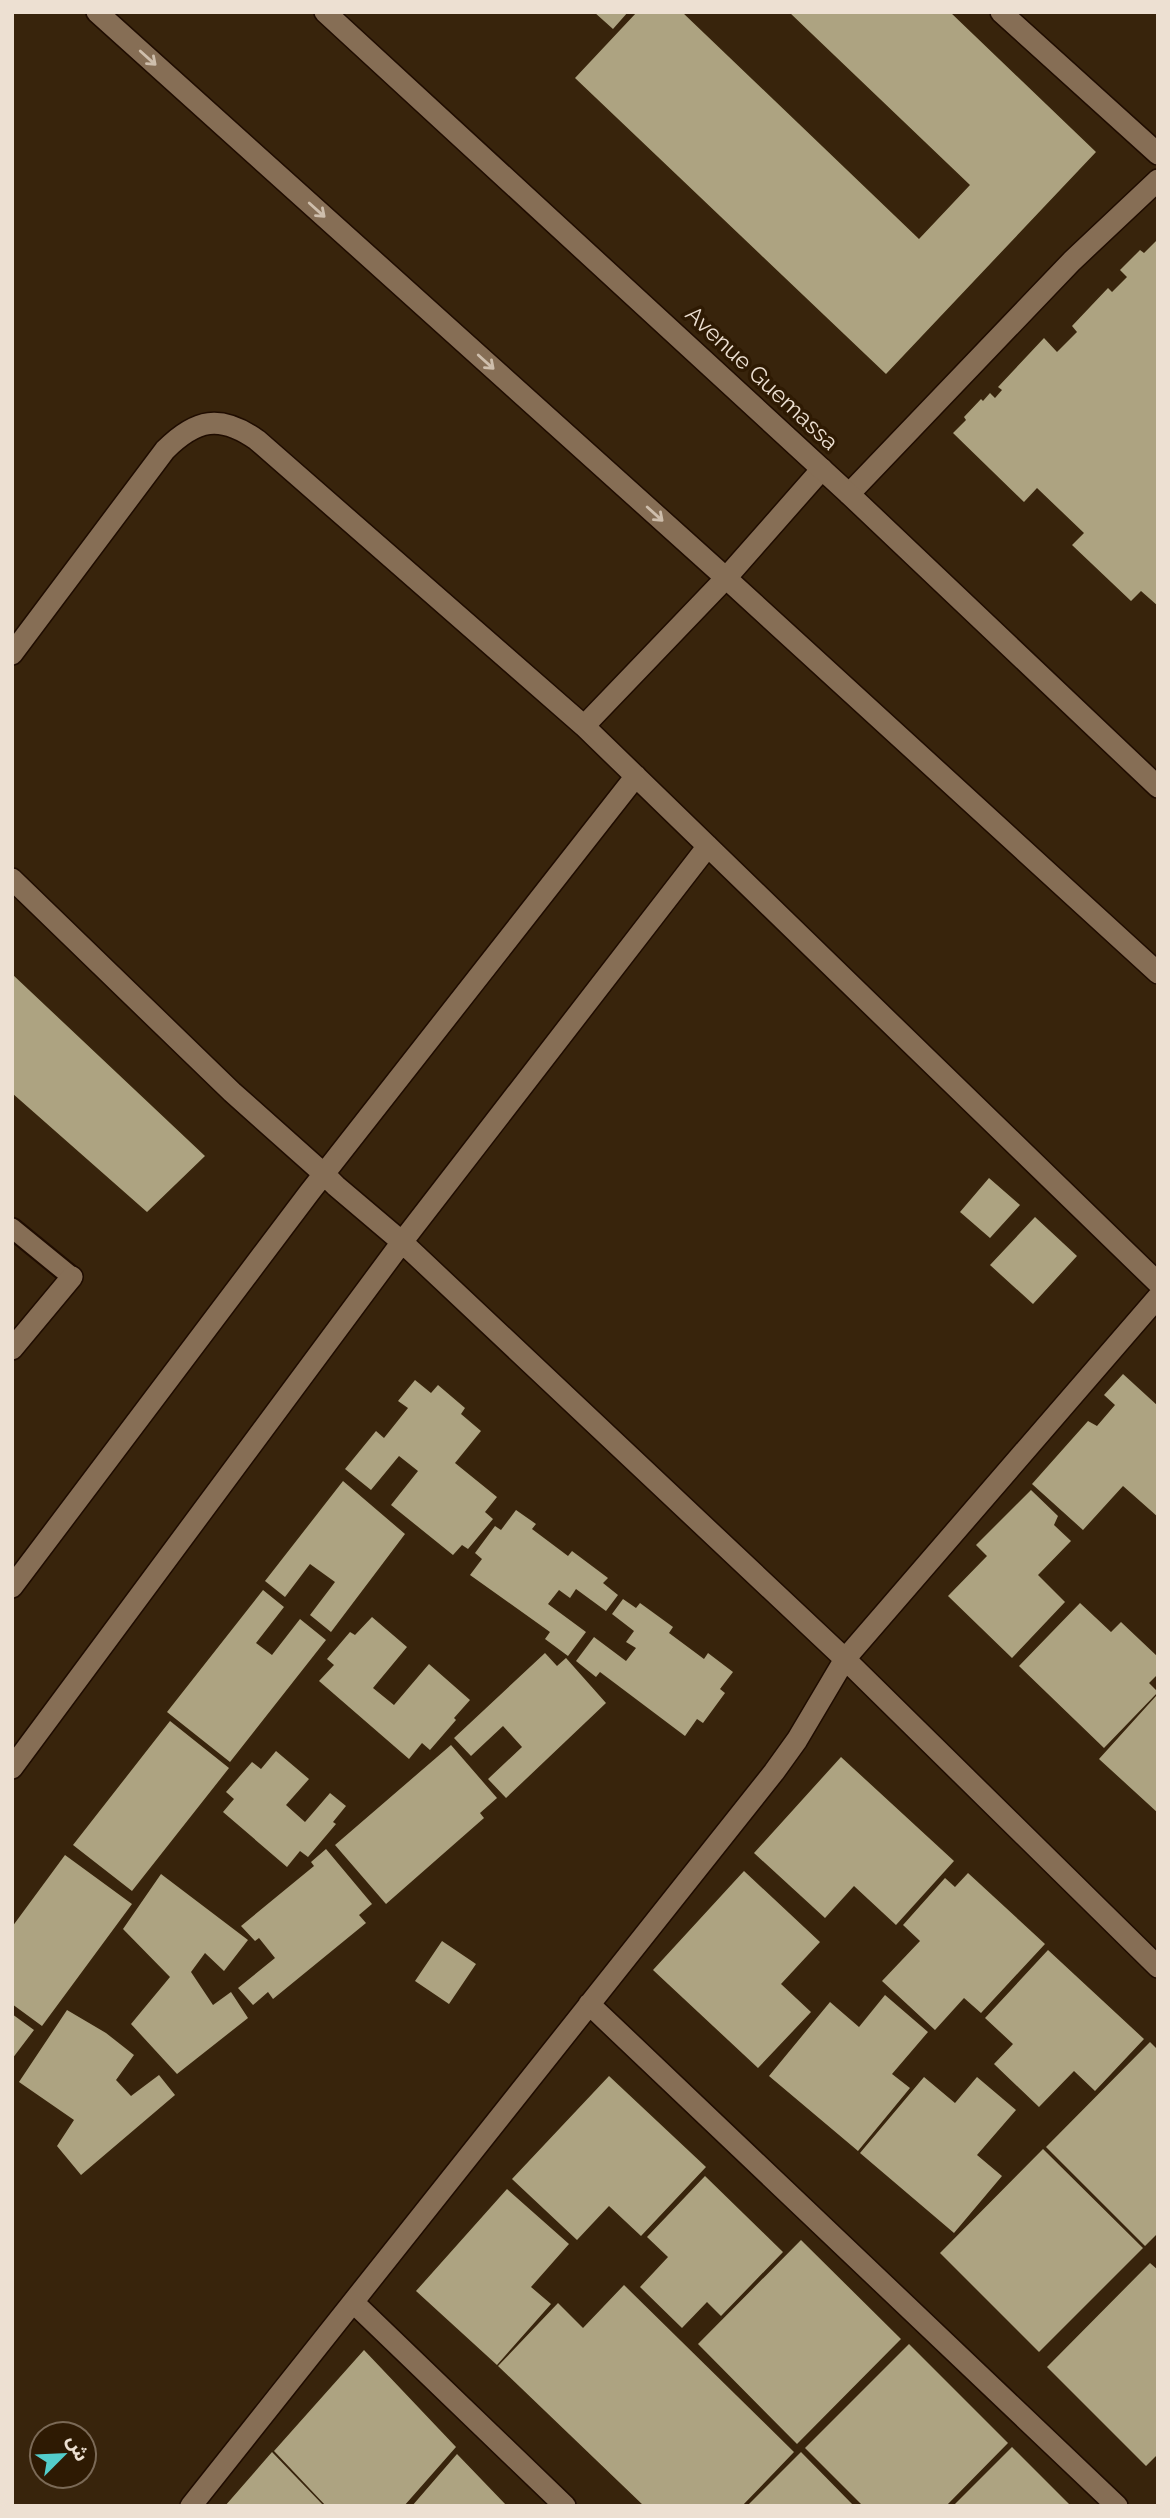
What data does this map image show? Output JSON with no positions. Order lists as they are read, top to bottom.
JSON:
{
  "streets": {
    "street": ["Avenue Guemassa"]
  },
  "north": "top right"
}
